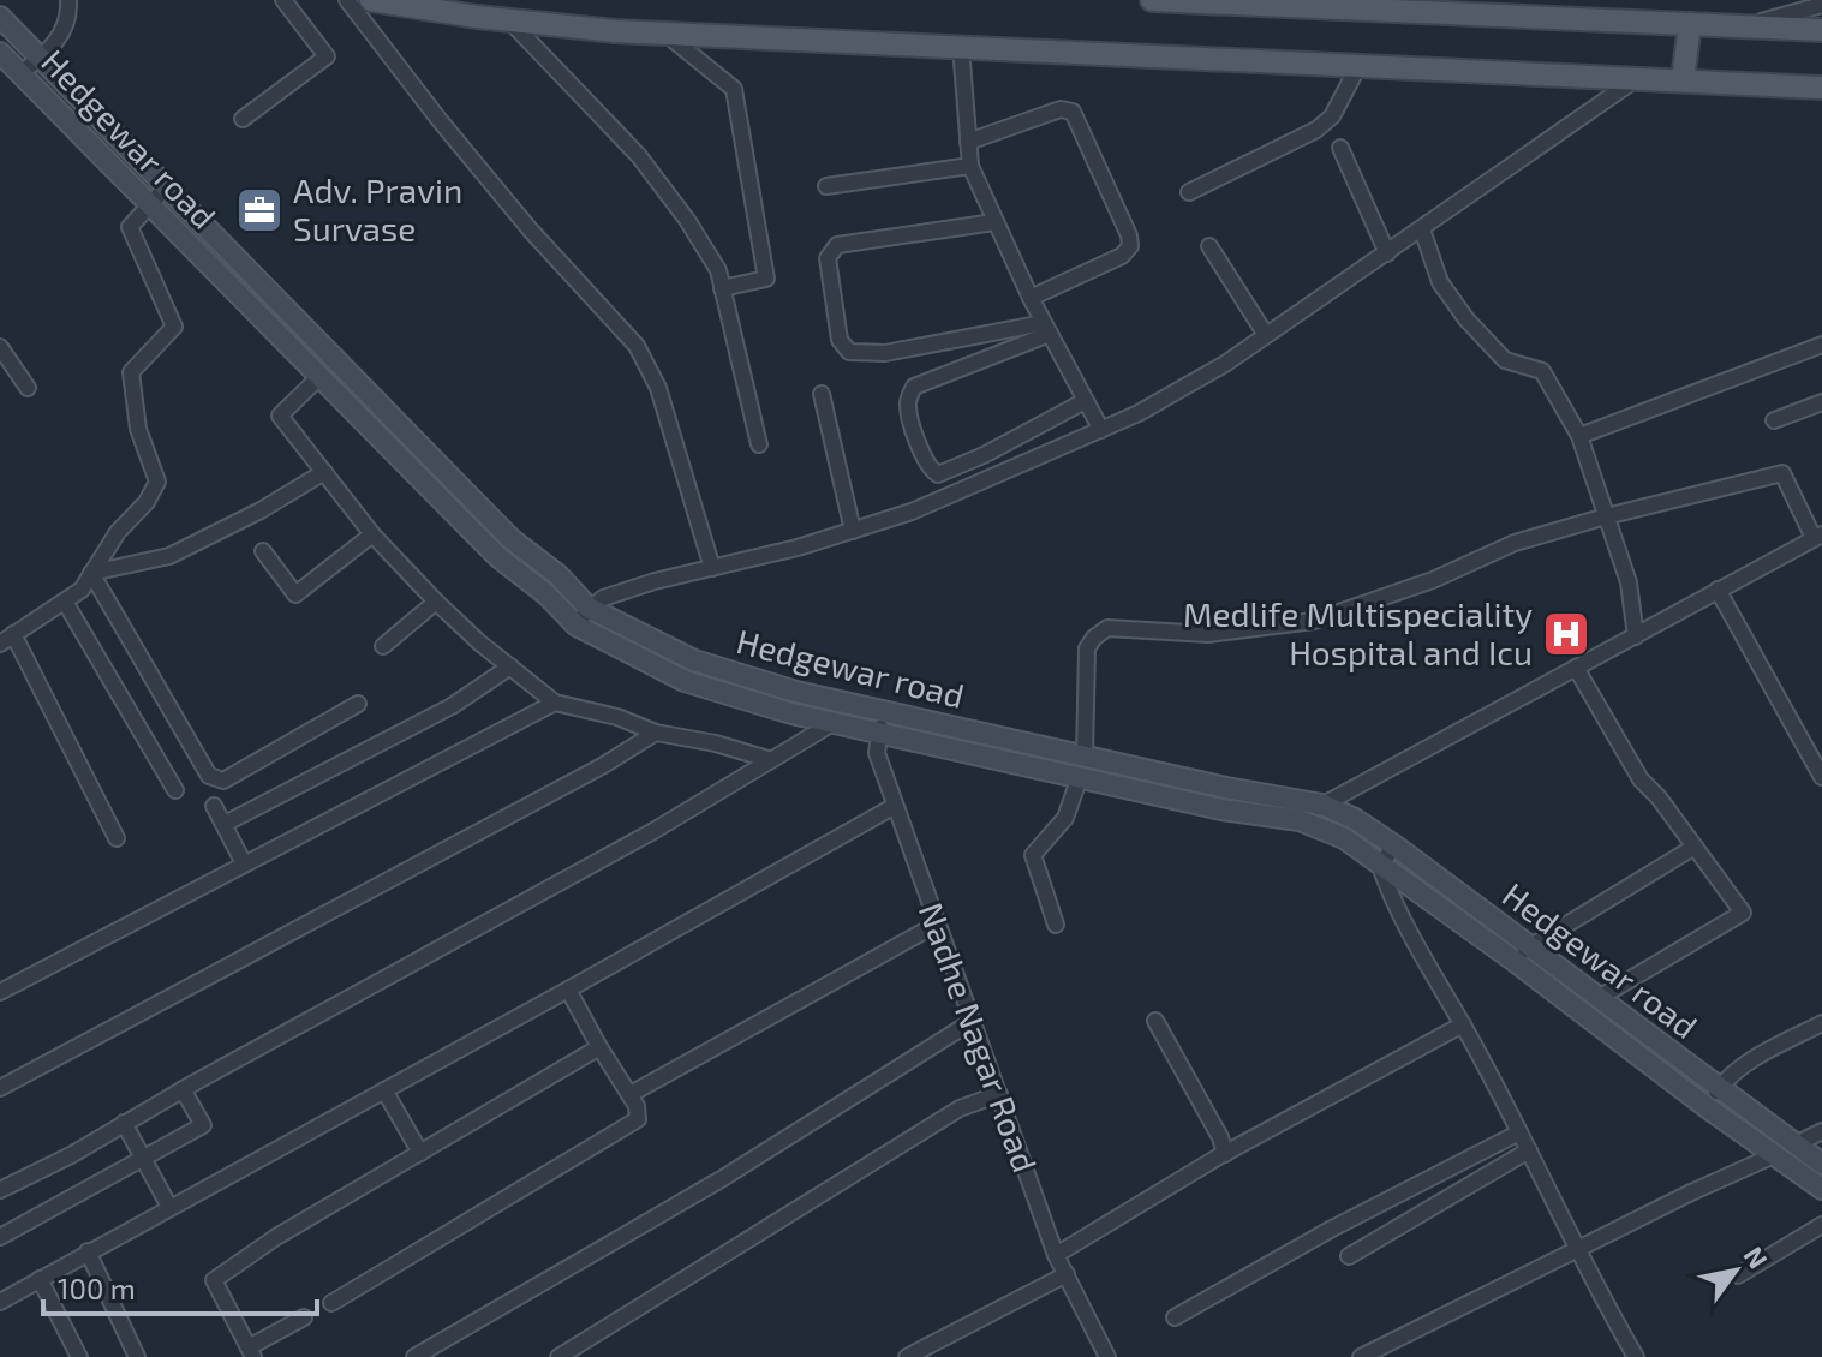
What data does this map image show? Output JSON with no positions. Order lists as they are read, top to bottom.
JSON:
{
  "streets": {
    "main road": ["Hedgewar road"],
    "street": ["Nadhe Nagar Road"]
  },
  "crossings": [
    ["Hedgewar road", "Nadhe Nagar Road"]
  ],
  "places": {
    "office": ["Adv. Pravin Survase"],
    "hospital": ["Medlife Multispeciality Hospital and Icu"]
  },
  "scale_bar": "100 m",
  "north": "top right"
}
